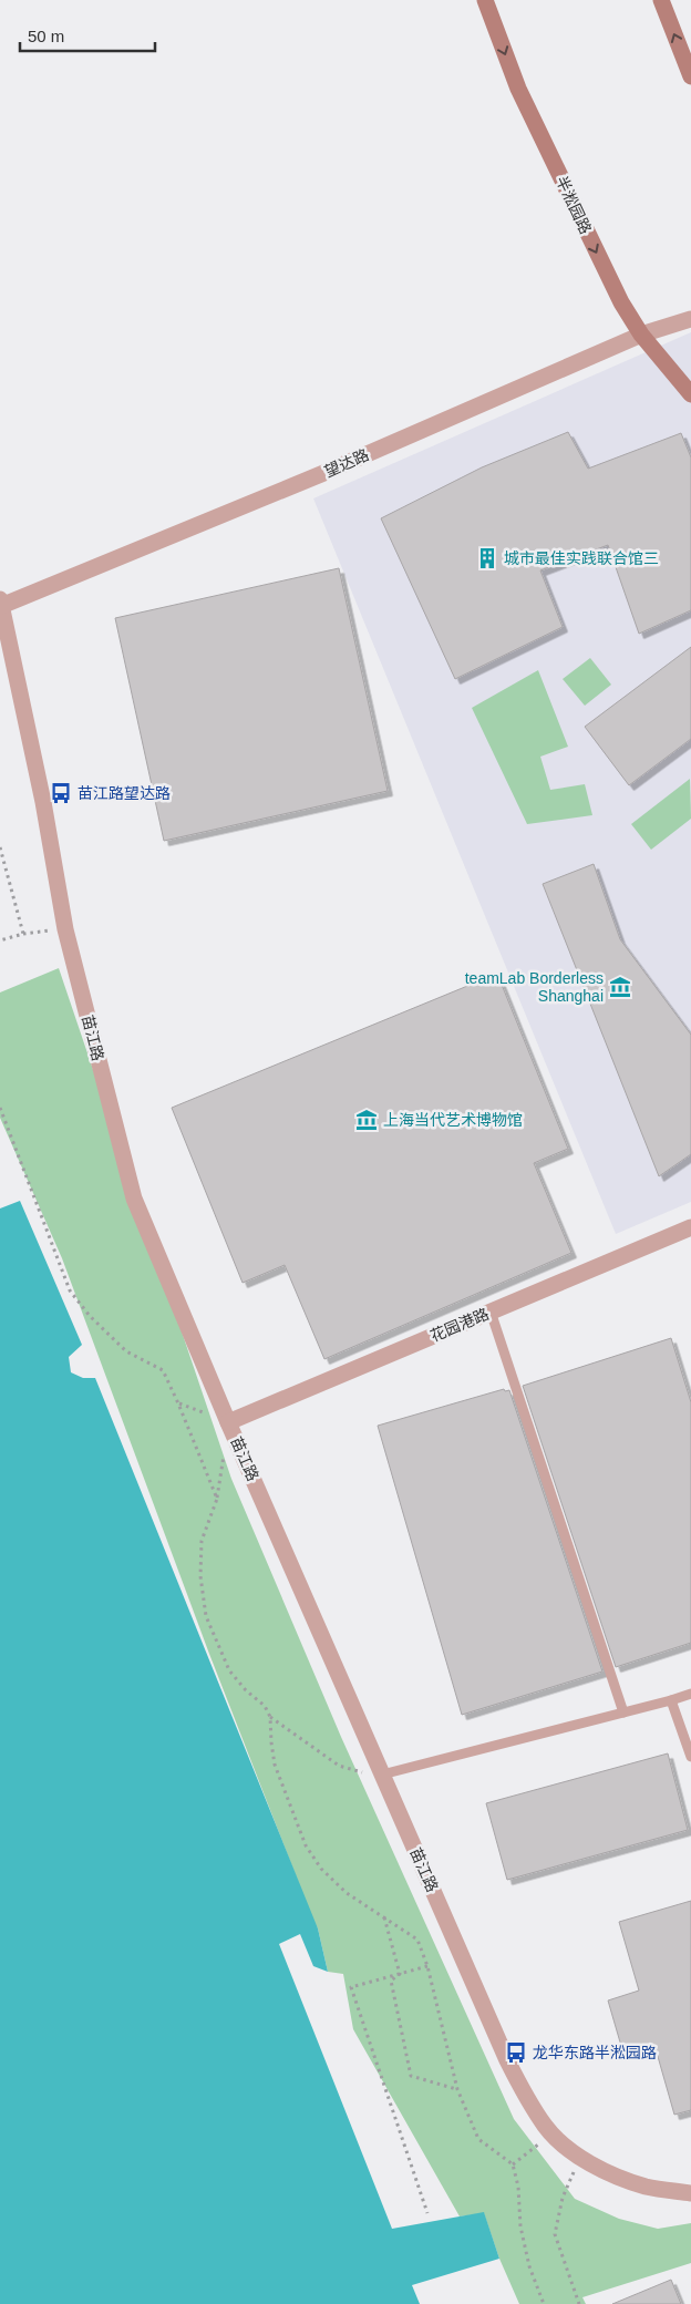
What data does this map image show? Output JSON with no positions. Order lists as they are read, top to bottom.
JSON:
{
  "streets": {
    "main road": ["半淞园路"],
    "street": ["望达路", "苗江路", "花园港路"]
  },
  "crossings": [
    ["半淞园路", "望达路"],
    ["望达路", "苗江路"],
    ["苗江路", "花园港路"]
  ],
  "one_way": ["半淞园路"],
  "places": {
    "building": ["城市最佳实践联合馆三"],
    "bus stop": ["苗江路望达路", "龙华东路半淞园路"],
    "museum": ["teamLab Borderless Shanghai", "上海当代艺术博物馆"]
  },
  "scale_bar": "50 m"
}
